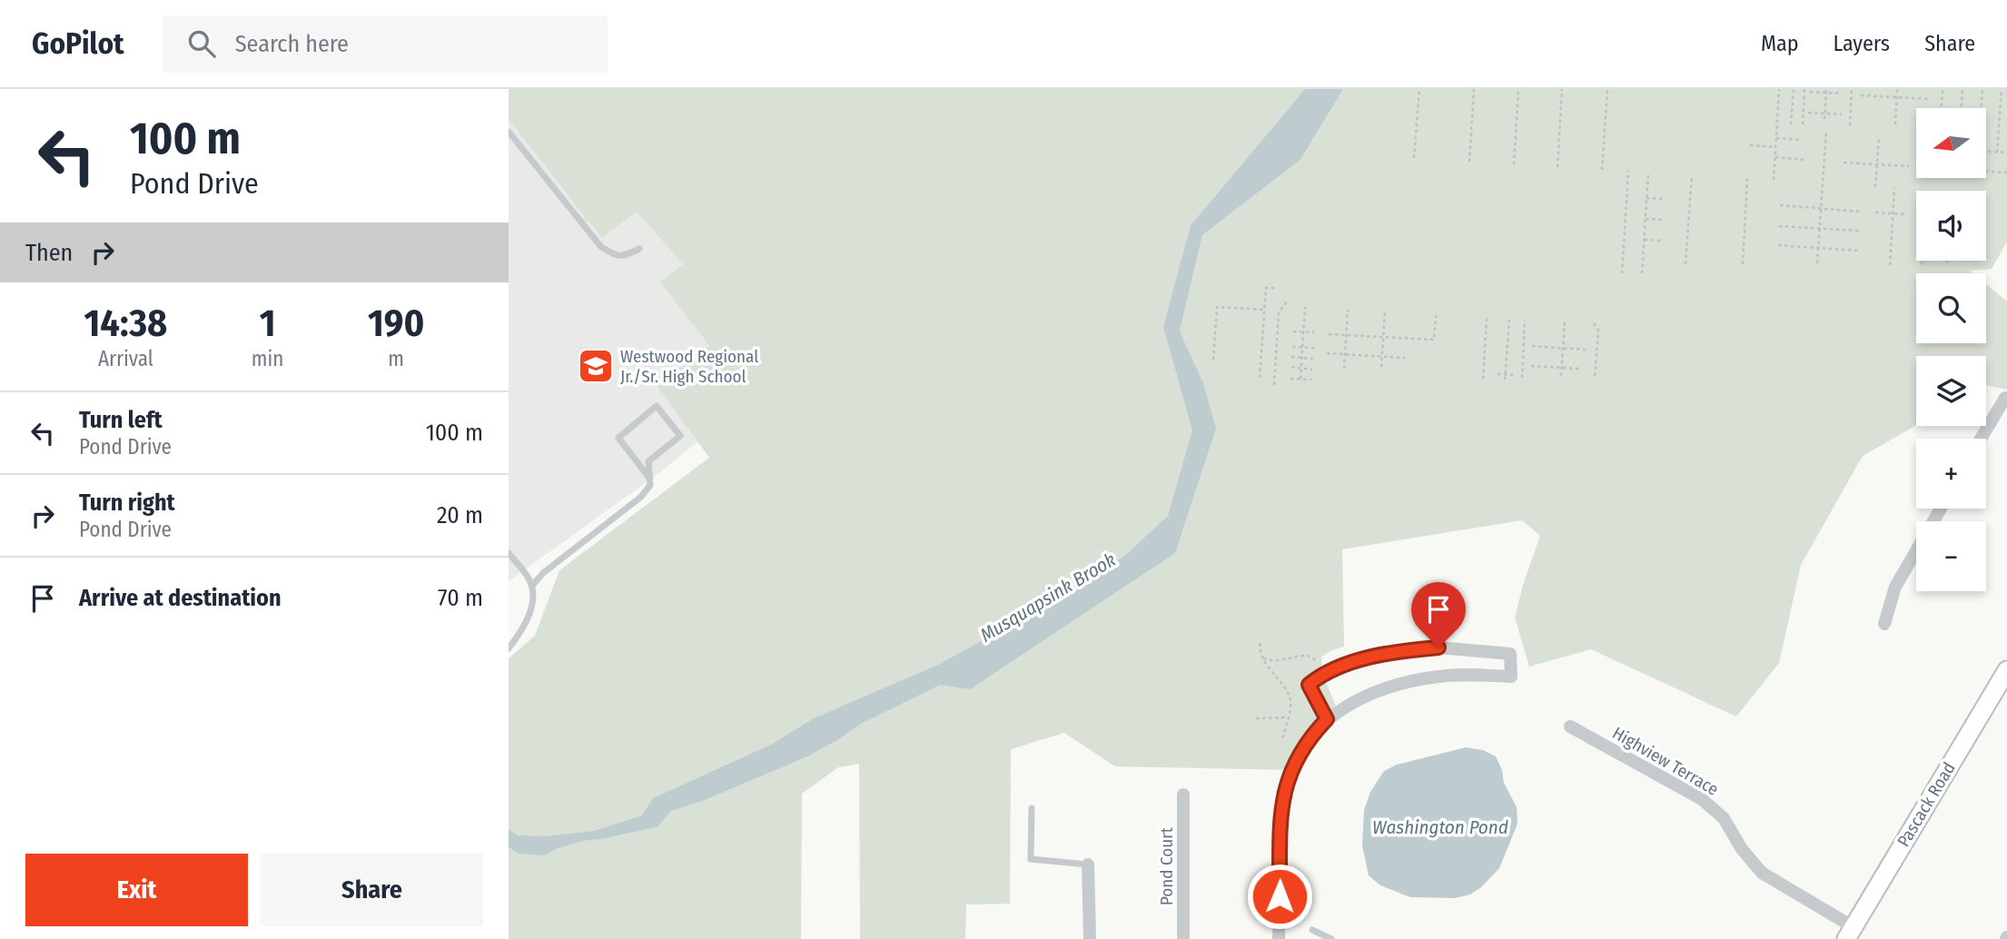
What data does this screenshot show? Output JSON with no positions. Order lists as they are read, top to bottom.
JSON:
{
  "streets": {
    "street": ["Highview Terrace", "Pascack Road", "Pond Court"]
  },
  "crossings": [
    ["Highview Terrace", "Pascack Road"]
  ],
  "water": ["Musquapsink Brook", "Washington Pond"],
  "places": {
    "school or university": ["Westwood Regional Jr./Sr. High School"]
  },
  "north": "left",
  "page": {
    "header": "GoPilot",
    "search": "Search here",
    "nav": ["Map", "Layers", "Share"],
    "turn": ["100 m", "Pond Drive"],
    "map_buttons": ["+", "−"],
    "then": "Then",
    "eta": [
      "14:38",
      "Arrival",
      "1",
      "min",
      "190",
      "m"
    ],
    "list": [
      {
        "name": "Turn left",
        "note": "Pond Drive",
        "value": "100 m"
      },
      {
        "name": "Turn right",
        "note": "Pond Drive",
        "value": "20 m"
      },
      {
        "name": "Arrive at destination",
        "value": "70 m"
      }
    ],
    "buttons": ["Exit", "Share"]
  }
}
